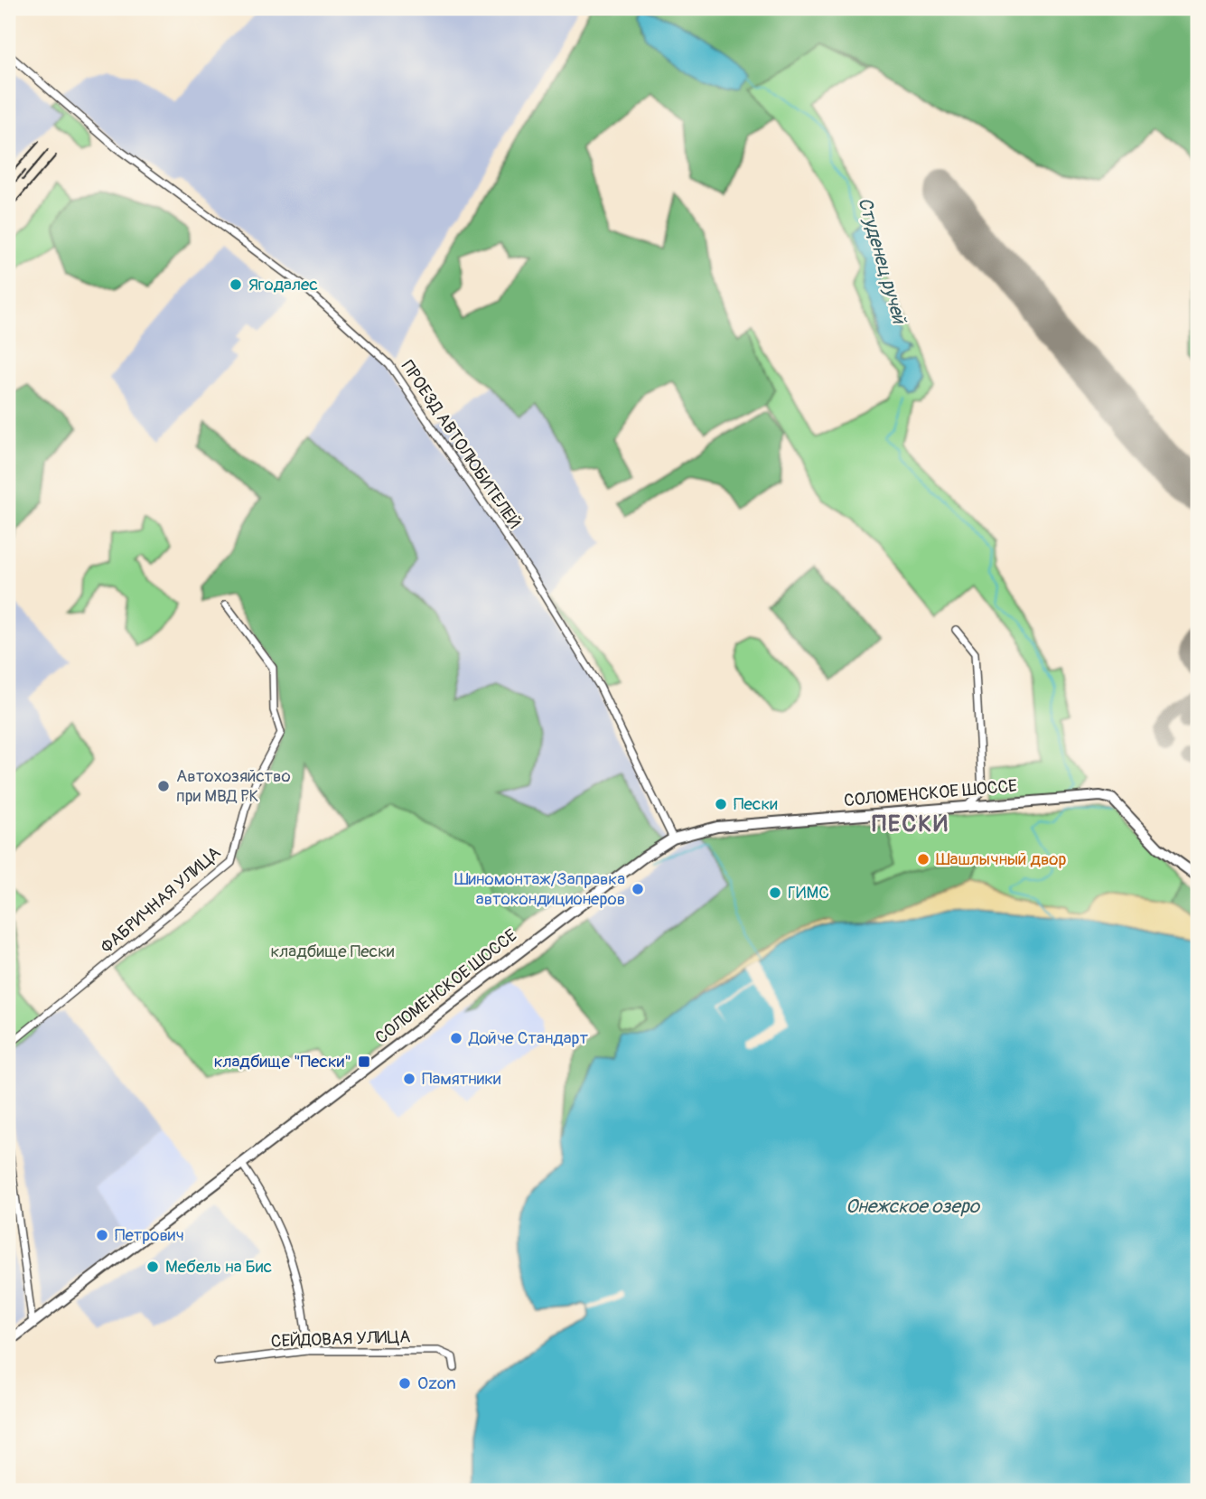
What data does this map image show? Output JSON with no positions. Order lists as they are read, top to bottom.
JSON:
{
  "streets": {
    "main road": ["СОЛОМЕНСКОЕ ШОССЕ"],
    "street": ["ПРОЕЗД АВТОЛЮБИТЕЛЕЙ", "ФАБРИЧНАЯ УЛИЦА", "СЕЙДОВАЯ УЛИЦА"]
  },
  "crossings": [
    ["ПРОЕЗД АВТОЛЮБИТЕЛЕЙ", "СОЛОМЕНСКОЕ ШОССЕ"]
  ],
  "districts": ["ПЕСКИ"],
  "water": ["Студенец ручей", "Онежское озеро"],
  "parks": ["кладбище Пески"],
  "places": {
    "other": [
      "Ягодалес",
      "Автохозяйство при МВД РК",
      "Пески",
      "Шашлычный двор",
      "Шиномонтаж/Заправка автокондиционеров",
      "ГИМС",
      "Дойче Стандарт",
      "Памятники",
      "Петрович",
      "Мебель на Бис",
      "Ozon"
    ],
    "transit": ["кладбище \"Пески\""]
  }
}
